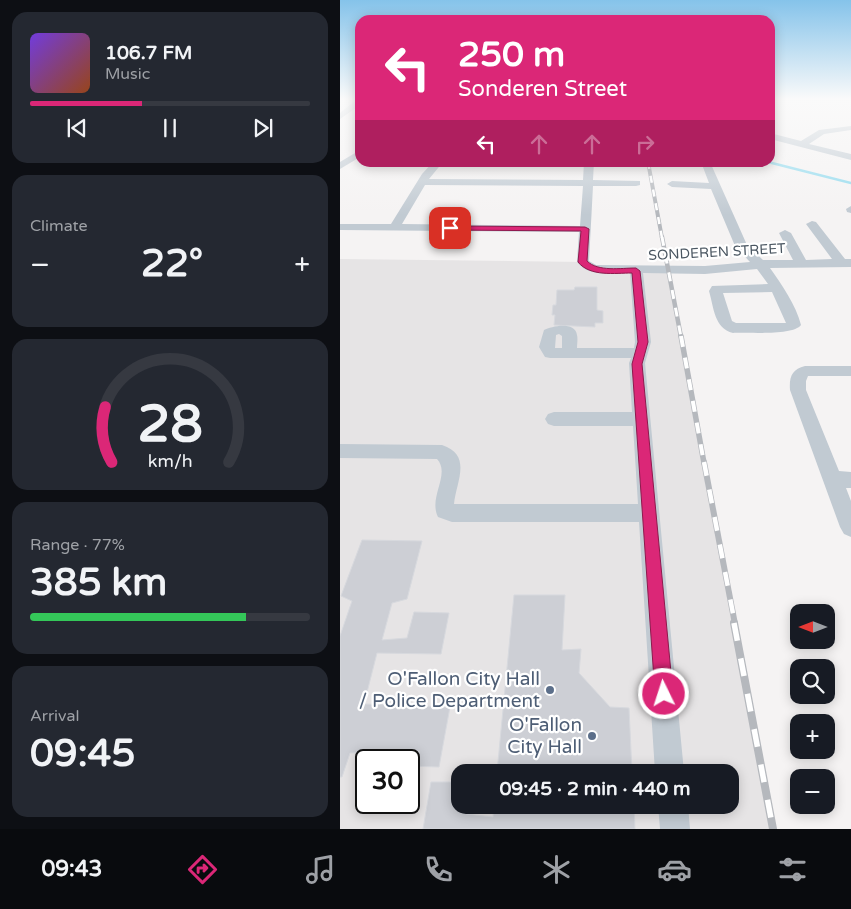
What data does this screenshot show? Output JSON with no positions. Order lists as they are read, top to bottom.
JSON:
{
  "streets": {
    "street": ["SONDEREN STREET"]
  },
  "places": ["O'Fallon City Hall / Police Department", "O'Fallon City Hall"],
  "north": "left",
  "page": {
    "turn": ["250 m", "Sonderen Street"],
    "song": ["106.7 FM", "Music"],
    "tile": [
      "Climate",
      ["Range · 77%", "385 km"],
      ["Arrival", "09:45"]
    ],
    "heat": ["−", "22°", "+"],
    "map_buttons": ["+", "−"],
    "limit": "30",
    "trip": "09:45 · 2 min · 440 m",
    "tabs": "09:43",
    "gauge": ["28", "km/h"]
  }
}
